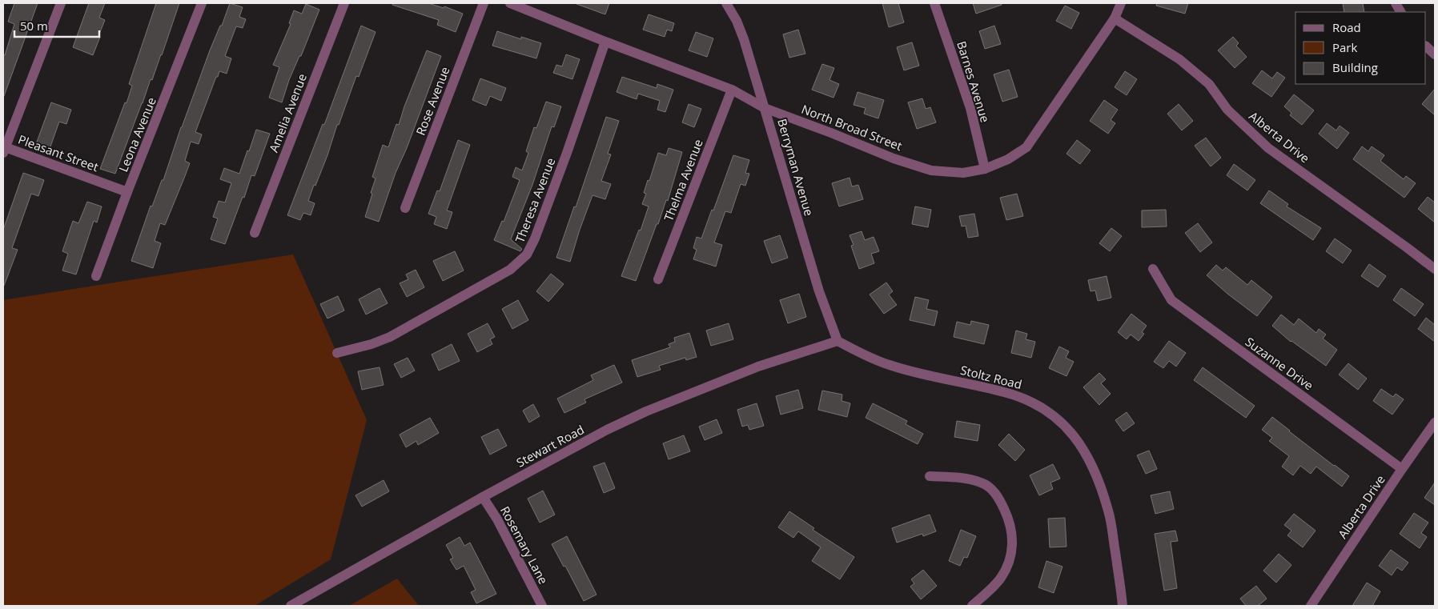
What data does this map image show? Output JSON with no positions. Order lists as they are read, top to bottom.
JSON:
{
  "streets": {
    "street": [
      "Barnes Avenue",
      "Rose Avenue",
      "Amelia Avenue",
      "North Broad Street",
      "Leona Avenue",
      "Alberta Drive",
      "Pleasant Street",
      "Berryman Avenue",
      "Thelma Avenue",
      "Theresa Avenue",
      "Suzanne Drive",
      "Stoltz Road",
      "Stewart Road",
      "Rosemary Lane"
    ]
  },
  "crossings": [
    ["Barnes Avenue", "North Broad Street"],
    ["North Broad Street", "Alberta Drive"],
    ["North Broad Street", "Berryman Avenue"],
    ["North Broad Street", "Thelma Avenue"],
    ["North Broad Street", "Theresa Avenue"],
    ["Leona Avenue", "Pleasant Street"],
    ["Alberta Drive", "Suzanne Drive"],
    ["Berryman Avenue", "Stoltz Road"],
    ["Berryman Avenue", "Stewart Road"],
    ["Stoltz Road", "Stewart Road"],
    ["Stewart Road", "Rosemary Lane"]
  ],
  "legend": ["Road", "Park", "Building"],
  "scale_bar": "50 m"
}
